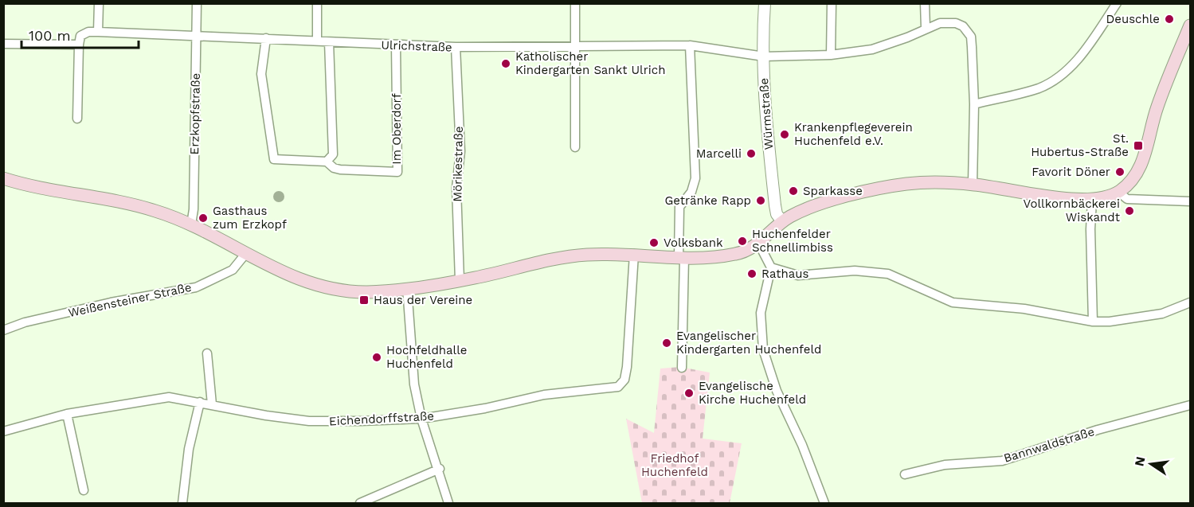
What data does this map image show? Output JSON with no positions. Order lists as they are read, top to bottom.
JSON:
{
  "streets": {
    "street": [
      "Ulrichstraße",
      "Erzkopfstraße",
      "Würmstraße",
      "Im Oberdorf",
      "Mörikestraße",
      "Weißensteiner Straße",
      "Eichendorffstraße",
      "Bannwaldstraße"
    ]
  },
  "crossings": [
    ["Ulrichstraße", "Erzkopfstraße"],
    ["Ulrichstraße", "Würmstraße"],
    ["Ulrichstraße", "Im Oberdorf"],
    ["Ulrichstraße", "Mörikestraße"]
  ],
  "parks": ["Friedhof Huchenfeld"],
  "places": {
    "other": [
      "Deuschle",
      "Katholischer Kindergarten Sankt Ulrich",
      "Krankenpflegeverein Huchenfeld e.V.",
      "Marcelli",
      "Favorit Döner",
      "Sparkasse",
      "Getränke Rapp",
      "Vollkornbäckerei Wiskandt",
      "Gasthaus zum Erzkopf",
      "Huchenfelder Schnellimbiss",
      "Volksbank",
      "Rathaus",
      "Evangelischer Kindergarten Huchenfeld",
      "Hochfeldhalle Huchenfeld",
      "Evangelische Kirche Huchenfeld"
    ],
    "transit": ["St. Hubertus-Straße", "Haus der Vereine"]
  },
  "scale_bar": "100 m",
  "north": "left"
}
